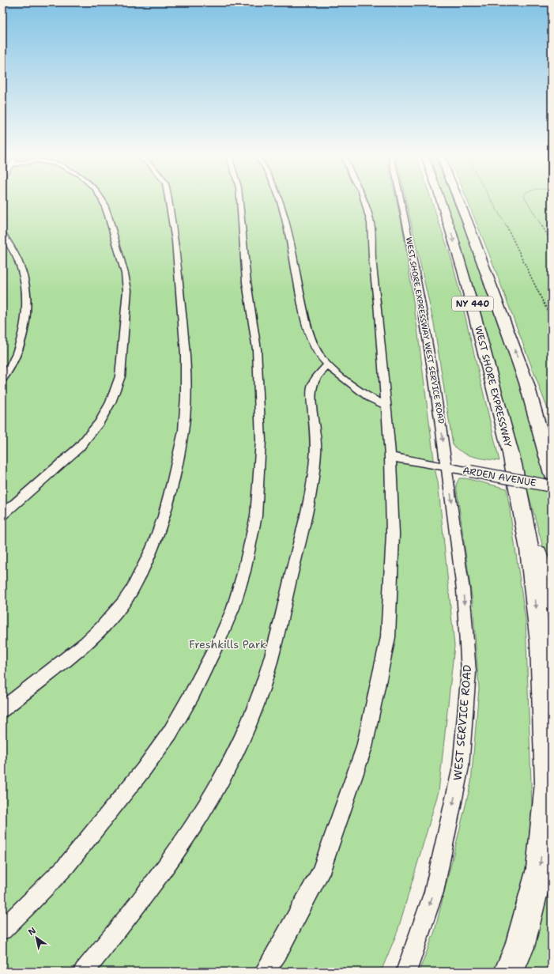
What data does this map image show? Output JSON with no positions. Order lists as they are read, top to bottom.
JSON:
{
  "streets": {
    "highway": ["NY 440", "WEST SHORE EXPRESSWAY"],
    "street": ["WEST SHORE EXPRESSWAY WEST SERVICE ROAD", "ARDEN AVENUE", "WEST SERVICE ROAD"]
  },
  "crossings": [
    ["WEST SHORE EXPRESSWAY WEST SERVICE ROAD", "ARDEN AVENUE"],
    ["WEST SHORE EXPRESSWAY WEST SERVICE ROAD", "WEST SERVICE ROAD"],
    ["ARDEN AVENUE", "WEST SERVICE ROAD"]
  ],
  "parks": ["Freshkills Park"],
  "north": "top left"
}
